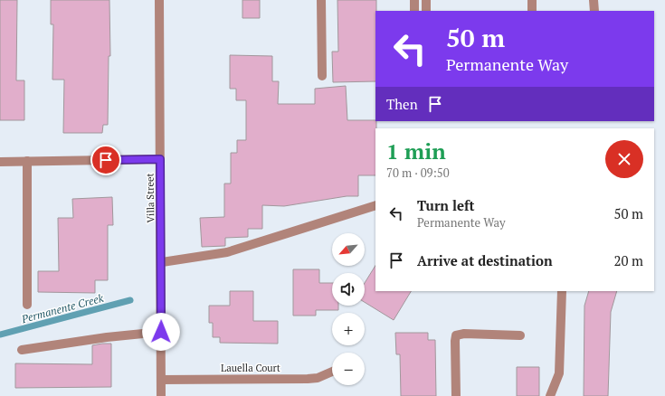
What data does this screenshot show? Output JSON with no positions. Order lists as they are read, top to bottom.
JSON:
{
  "streets": {
    "street": ["Villa Street", "Lauella Court"]
  },
  "crossings": [
    ["Villa Street", "Lauella Court"]
  ],
  "water": ["Permanente Creek"],
  "north": "bottom left",
  "page": {
    "turn": ["50 m", "Permanente Way"],
    "then": "Then",
    "heading": ["1 min", "70 m · 09:50"],
    "list": [
      {
        "name": "Turn left",
        "note": "Permanente Way",
        "value": "50 m"
      },
      {
        "name": "Arrive at destination",
        "value": "20 m"
      }
    ],
    "map_buttons": ["+", "−"]
  }
}
